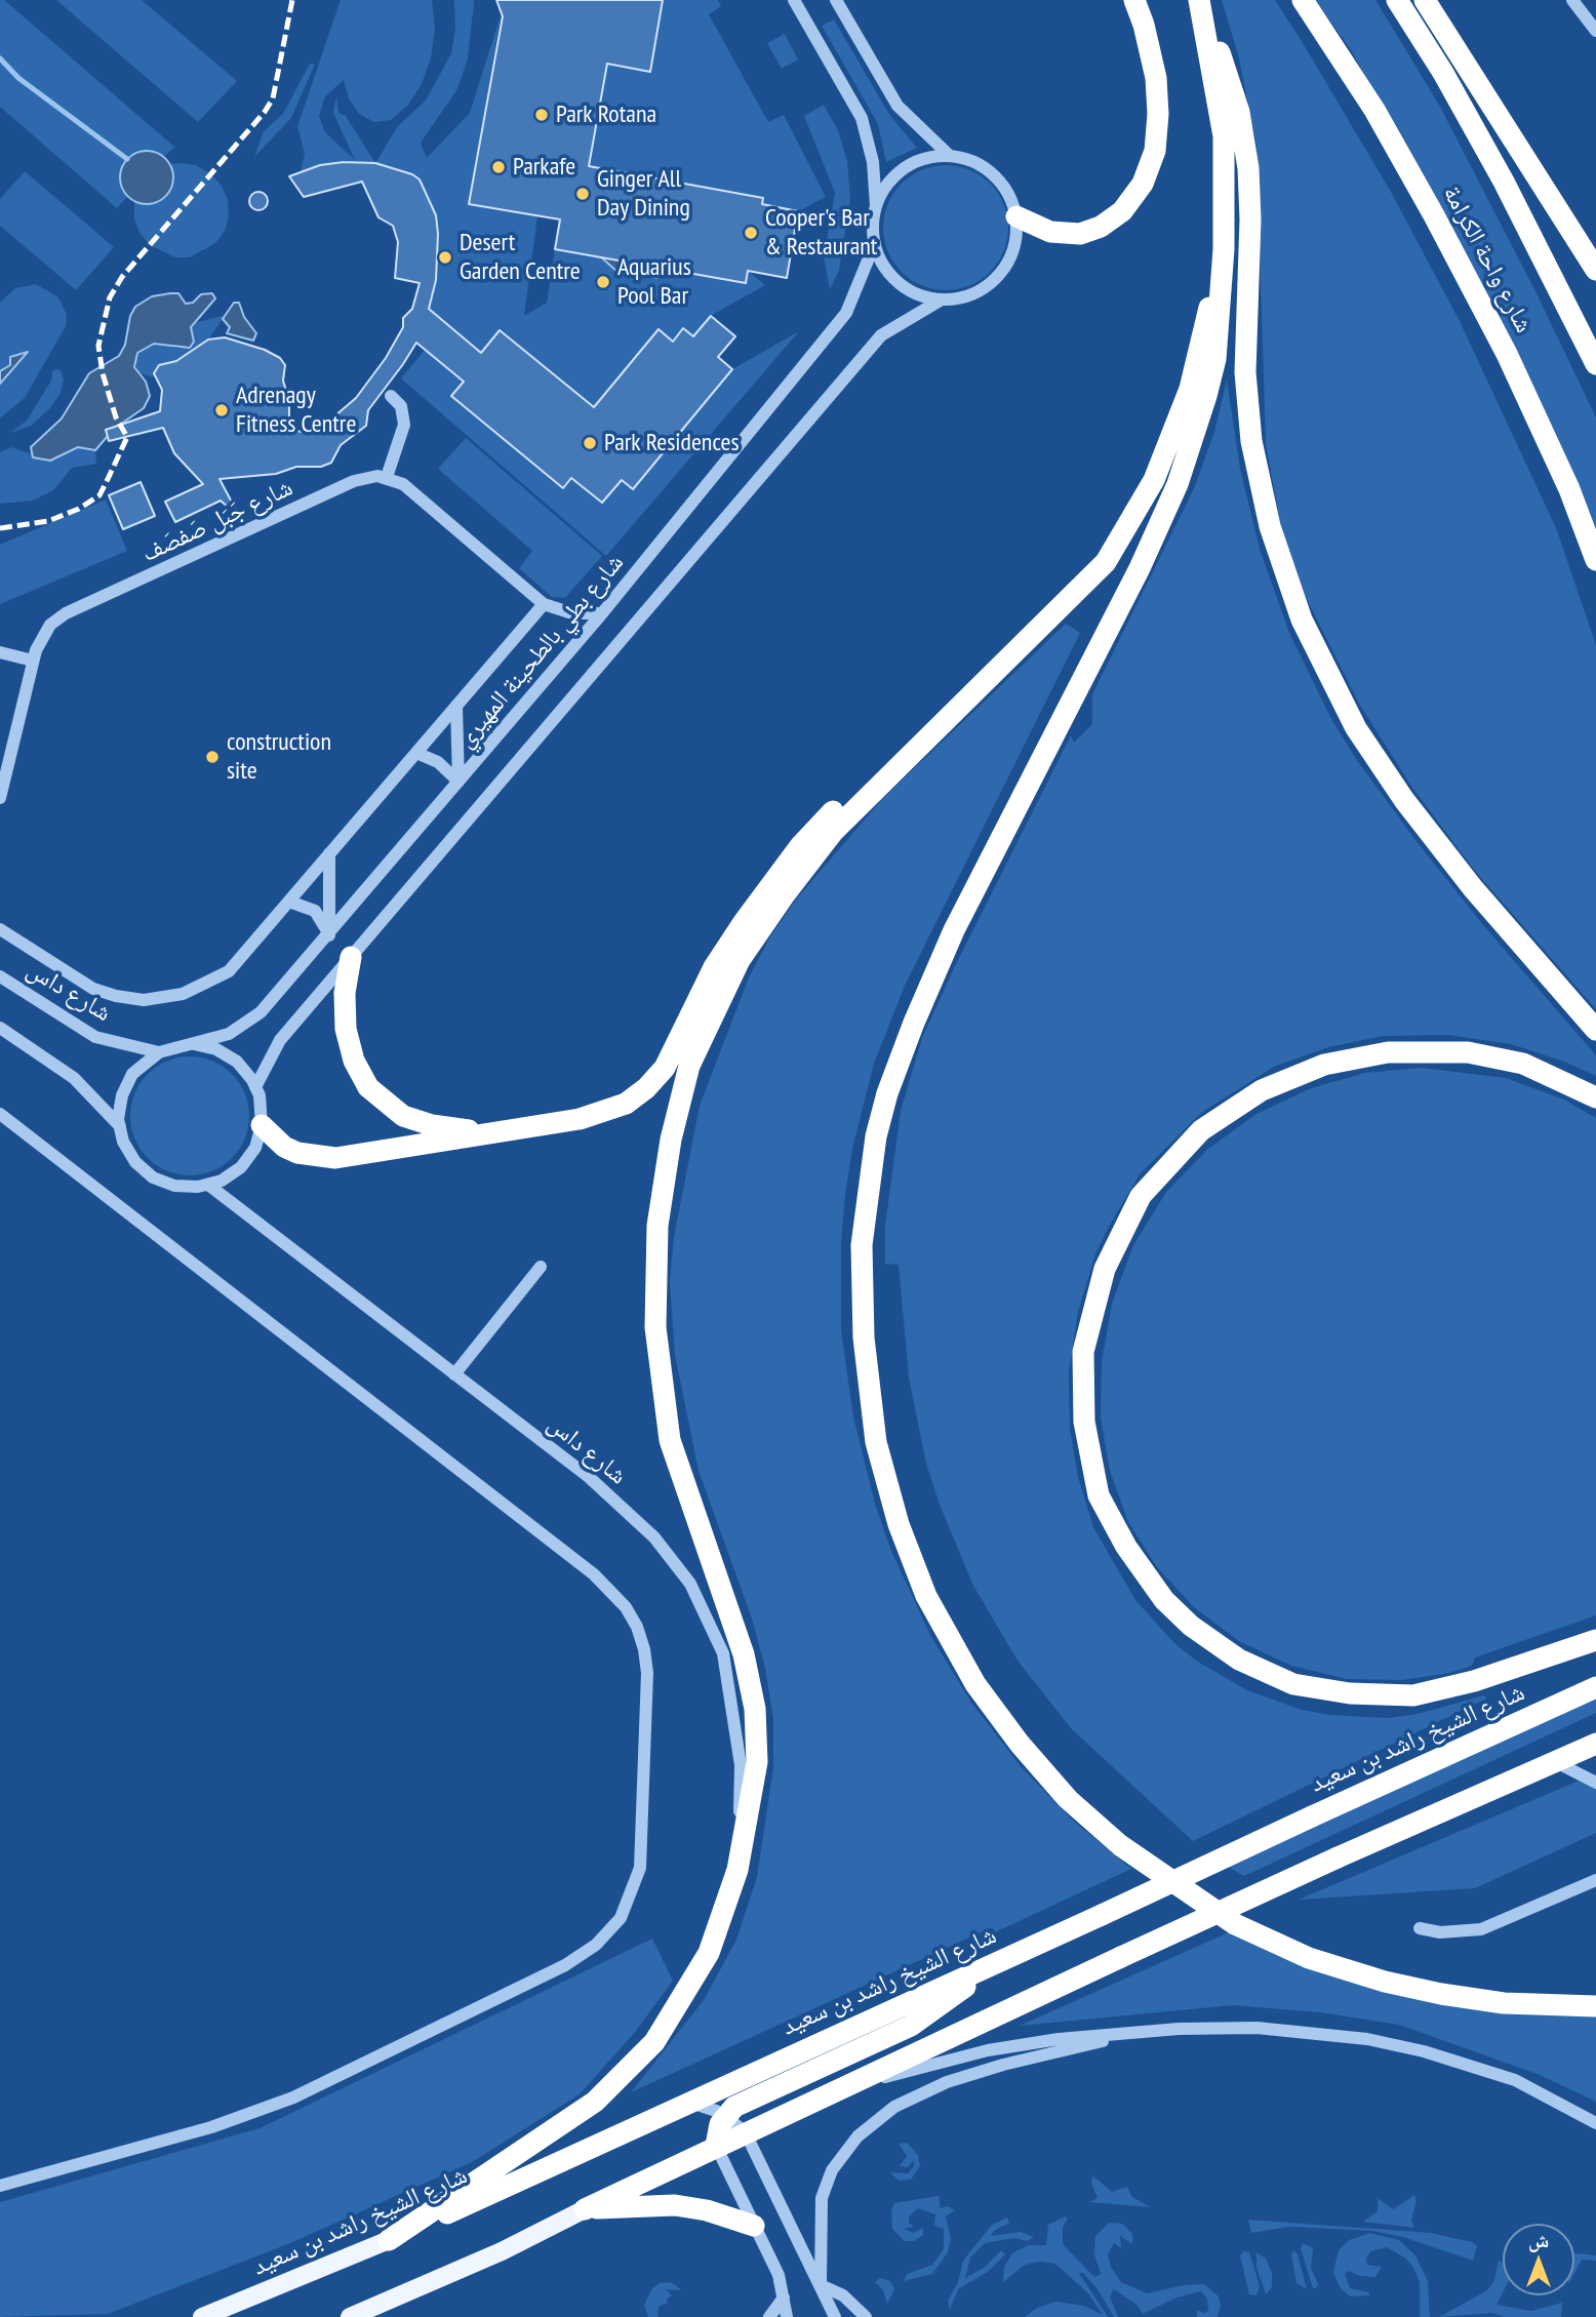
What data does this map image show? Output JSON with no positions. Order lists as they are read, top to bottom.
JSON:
{
  "streets": {
    "highway": ["شارع واحة الكرامة", "شارع الشيخ راشد بن سعيد"],
    "street": ["شارع جَبَل صَفصَف", "شارع بطي بالطحينة المهيري", "شارع داس"]
  },
  "crossings": [
    ["شارع بطي بالطحينة المهيري", "شارع داس"]
  ],
  "places": [
    "Park Rotana",
    "Parkafe",
    "Ginger All Day Dining",
    "Cooper's Bar & Restaurant",
    "Desert Garden Centre",
    "Aquarius Pool Bar",
    "Adrenagy Fitness Centre",
    "Park Residences",
    "construction site"
  ],
  "north": "top"
}
